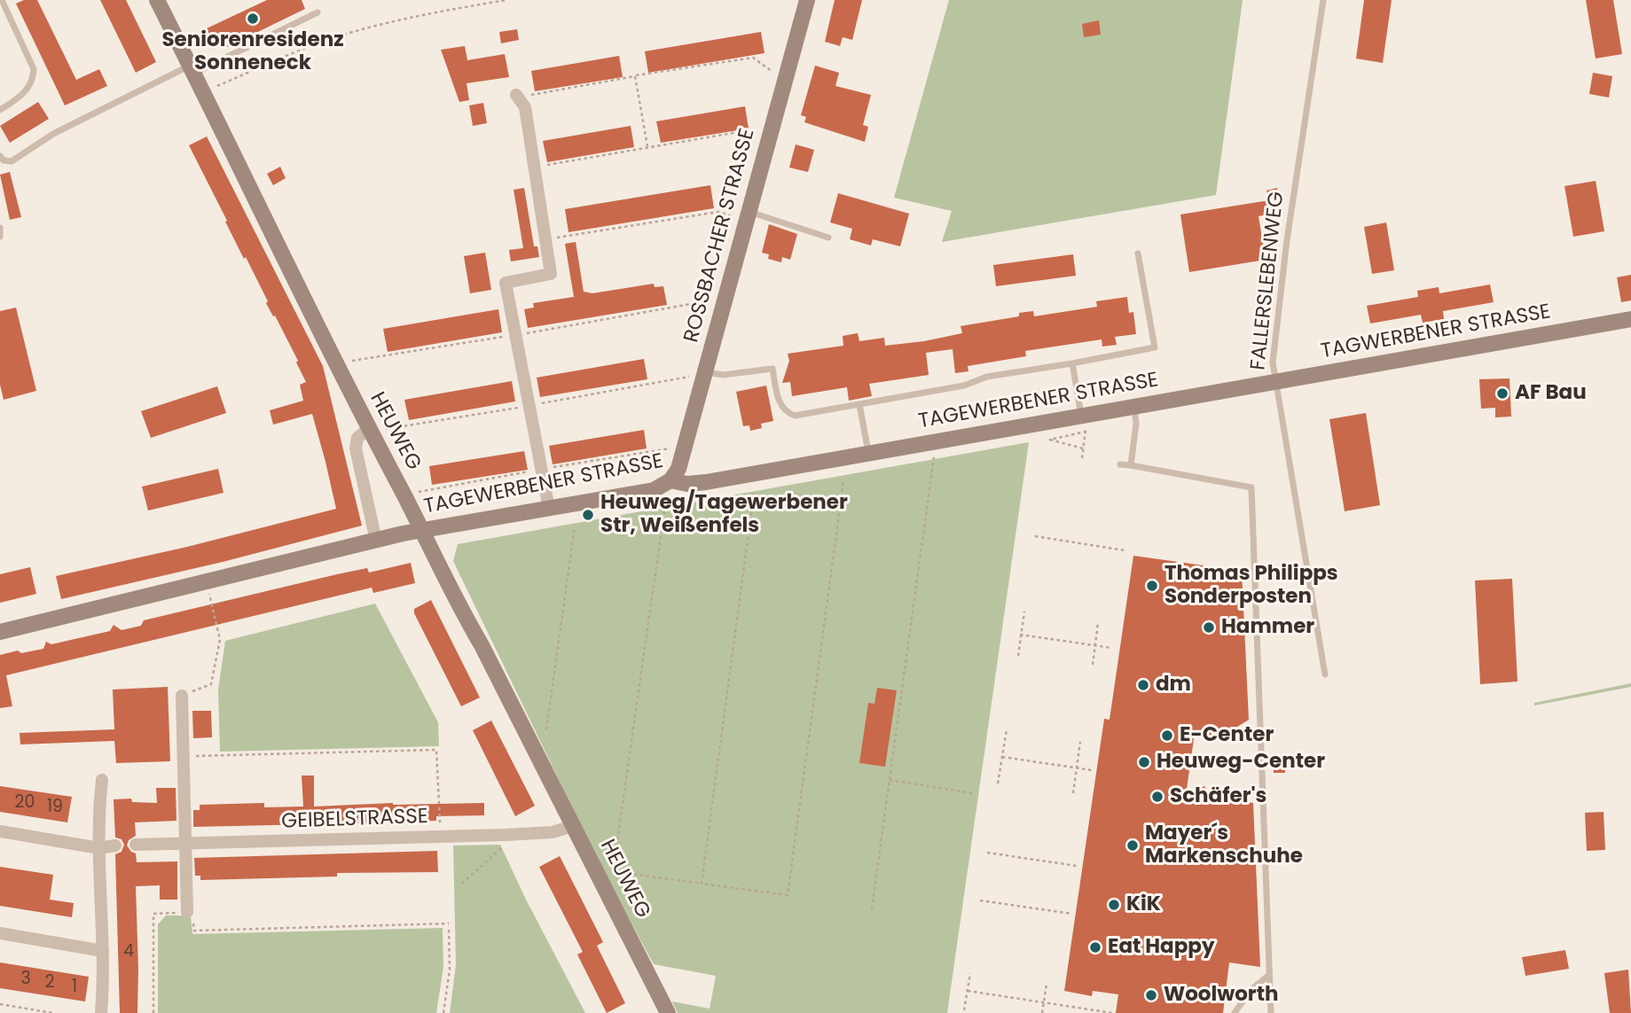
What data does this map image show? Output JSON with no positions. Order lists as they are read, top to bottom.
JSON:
{
  "streets": {
    "street": [
      "ROSSBACHER STRASSE",
      "TAGWERBENER STRASSE",
      "TAGEWERBENER STRASSE",
      "HEUWEG",
      "GEIBELSTRASSE"
    ],
    "lane": ["FALLERSLEBENWEG"]
  },
  "crossings": [
    ["ROSSBACHER STRASSE", "TAGEWERBENER STRASSE"],
    ["FALLERSLEBENWEG", "TAGWERBENER STRASSE"],
    ["TAGWERBENER STRASSE", "TAGEWERBENER STRASSE"],
    ["TAGEWERBENER STRASSE", "HEUWEG"],
    ["HEUWEG", "GEIBELSTRASSE"]
  ],
  "places": [
    "Seniorenresidenz Sonneneck",
    "AF Bau",
    "Heuweg/Tagewerbener Str, Weißenfels",
    "Thomas Philipps Sonderposten",
    "Hammer",
    "dm",
    "E-Center",
    "Heuweg-Center",
    "Schäfer's",
    "Mayer´s Markenschuhe",
    "KiK",
    "Eat Happy",
    "Woolworth"
  ],
  "house_numbers": [
    "20",
    "19",
    "4",
    "3",
    "2",
    "1"
  ]
}
